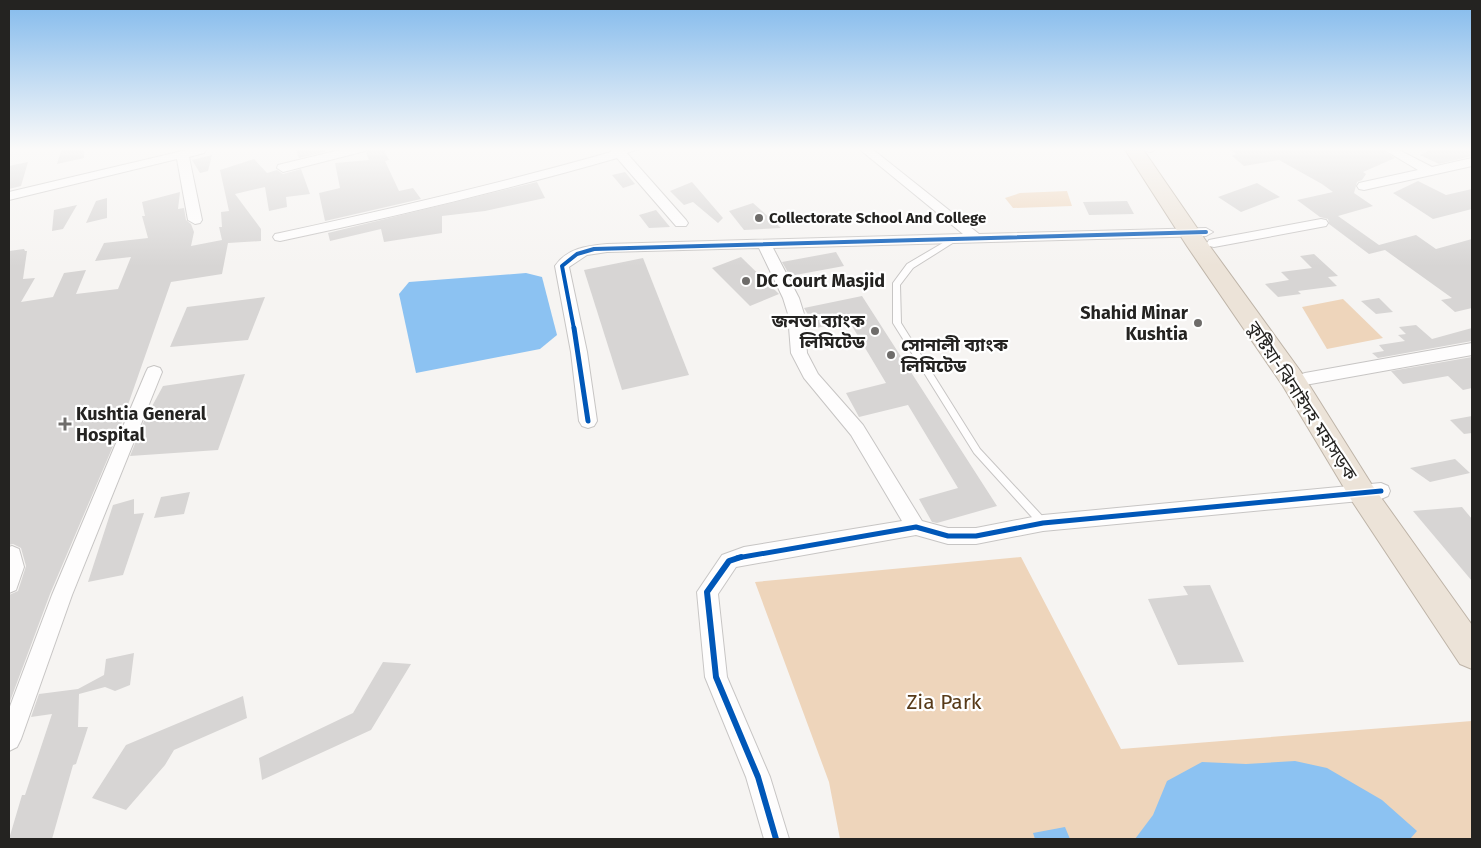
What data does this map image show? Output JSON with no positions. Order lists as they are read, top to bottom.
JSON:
{
  "streets": {
    "highway": ["কুষ্টিয়া-ঝিনাইদহ মহাসড়ক"]
  },
  "parks": ["Zia Park"],
  "places": {
    "other": [
      "Collectorate School And College",
      "DC Court Masjid",
      "Shahid Minar Kushtia",
      "জনতা ব্যাংক লিমিটেড",
      "সোনালী ব্যাংক লিমিটেড"
    ],
    "health": ["Kushtia General Hospital"]
  }
}
